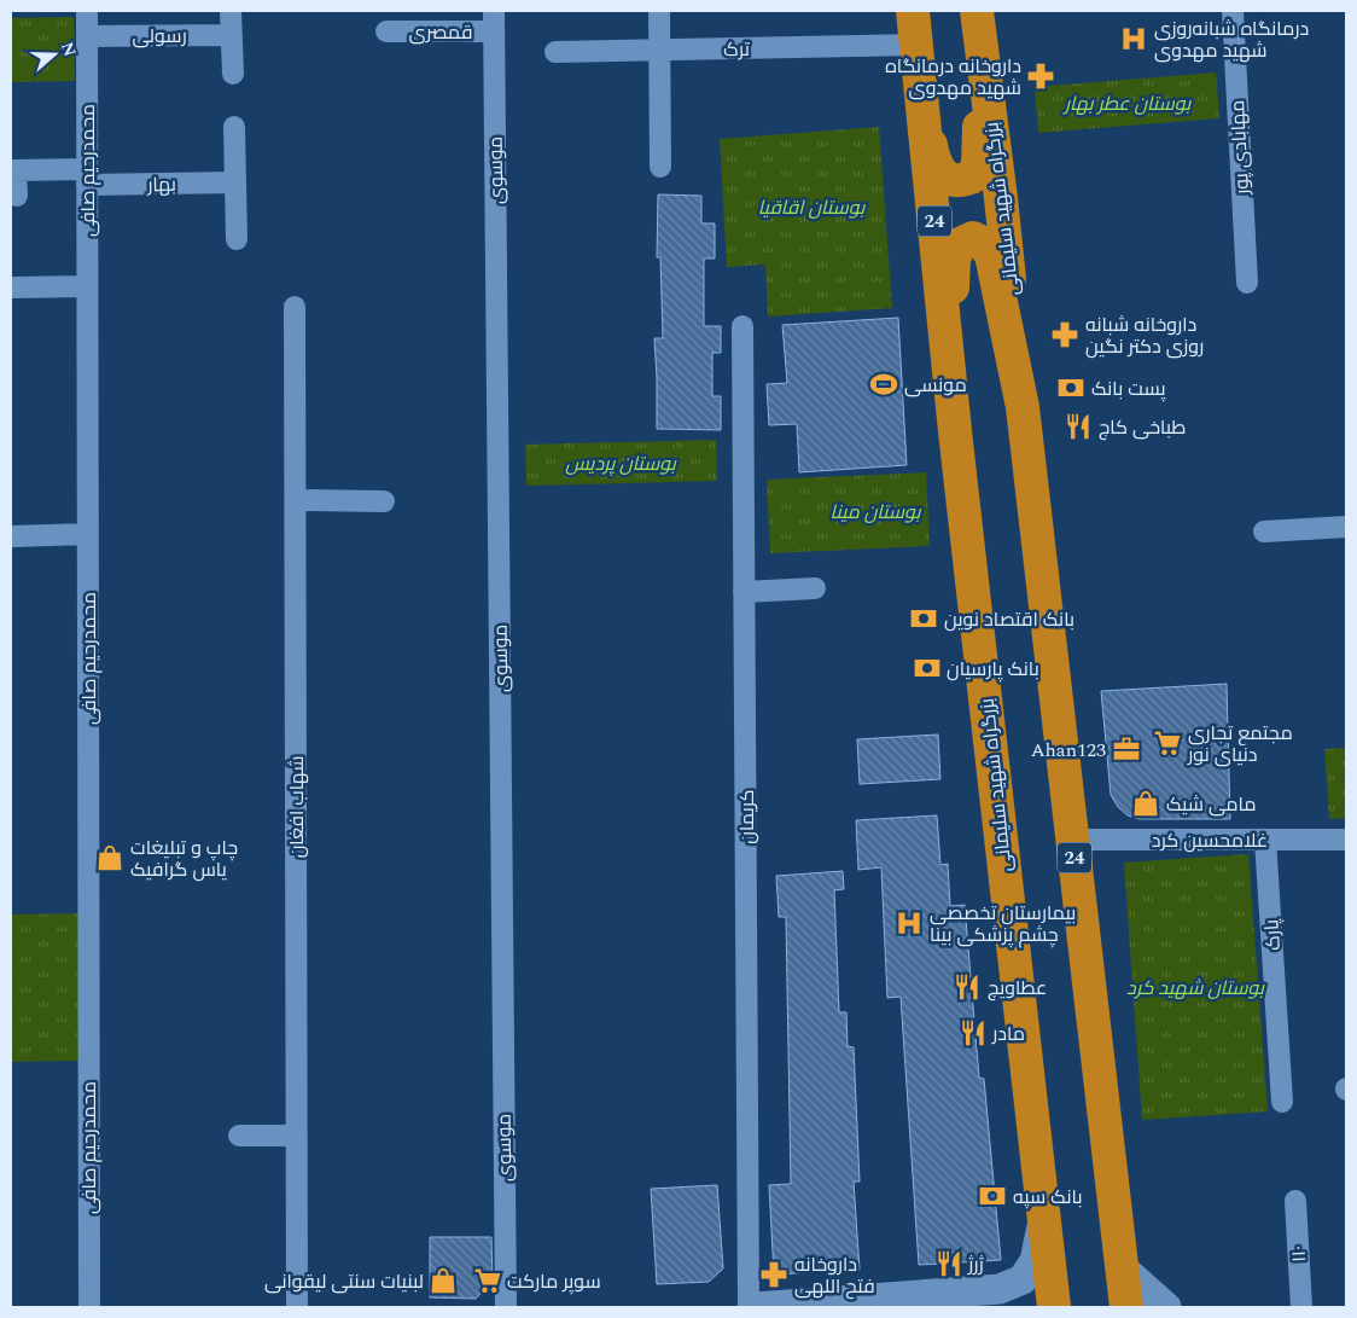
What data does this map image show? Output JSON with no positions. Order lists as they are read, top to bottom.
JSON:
{
  "streets": {
    "highway": ["بزرگراه شهید سلیمانی", "24"],
    "street": [
      "قمصری",
      "رسولی",
      "ترک",
      "مهابادی پور",
      "محمدرحیم صافی",
      "موسوی",
      "بهار",
      "شهاب افغان",
      "کریمان",
      "غلامحسین کرد",
      "پارک",
      "۱۱۰"
    ]
  },
  "crossings": [
    ["قمصری", "موسوی"],
    ["رسولی", "محمدرحیم صافی"],
    ["ترک", "بزرگراه شهید سلیمانی"],
    ["محمدرحیم صافی", "بهار"],
    ["بزرگراه شهید سلیمانی", "24"],
    ["24", "غلامحسین کرد"],
    ["غلامحسین کرد", "پارک"]
  ],
  "parks": [
    "بوستان عطر بهار",
    "بوستان اقاقیا",
    "بوستان پردیس",
    "بوستان مینا",
    "بوستان شهید کرد"
  ],
  "places": {
    "hospital": ["درمانگاه شبانه‌روزی شهید مهدوی", "بیمارستان تخصصی چشم پزشکی بینا"],
    "pharmacy": ["داروخانه درمانگاه شهید مهدوی", "داروخانه شبانه روزی دکتر نگین", "داروخانه فتح اللهی"],
    "sports": ["مونسی"],
    "bank": [
      "پست بانک",
      "بانک اقتصاد نوین",
      "بانک پارسیان",
      "بانک سپه"
    ],
    "restaurant": [
      "طباخی کاج",
      "عطاویچ",
      "مادر",
      "ژرژ"
    ],
    "supermarket": ["مجتمع تجاری دنیای نور", "سوپر مارکت"],
    "office": ["Ahan123"],
    "shop": ["مامی شیک", "چاپ و تبلیغات یاس گرافیک", "لبنیات سنتی لیقوانی"]
  },
  "north": "right"
}
